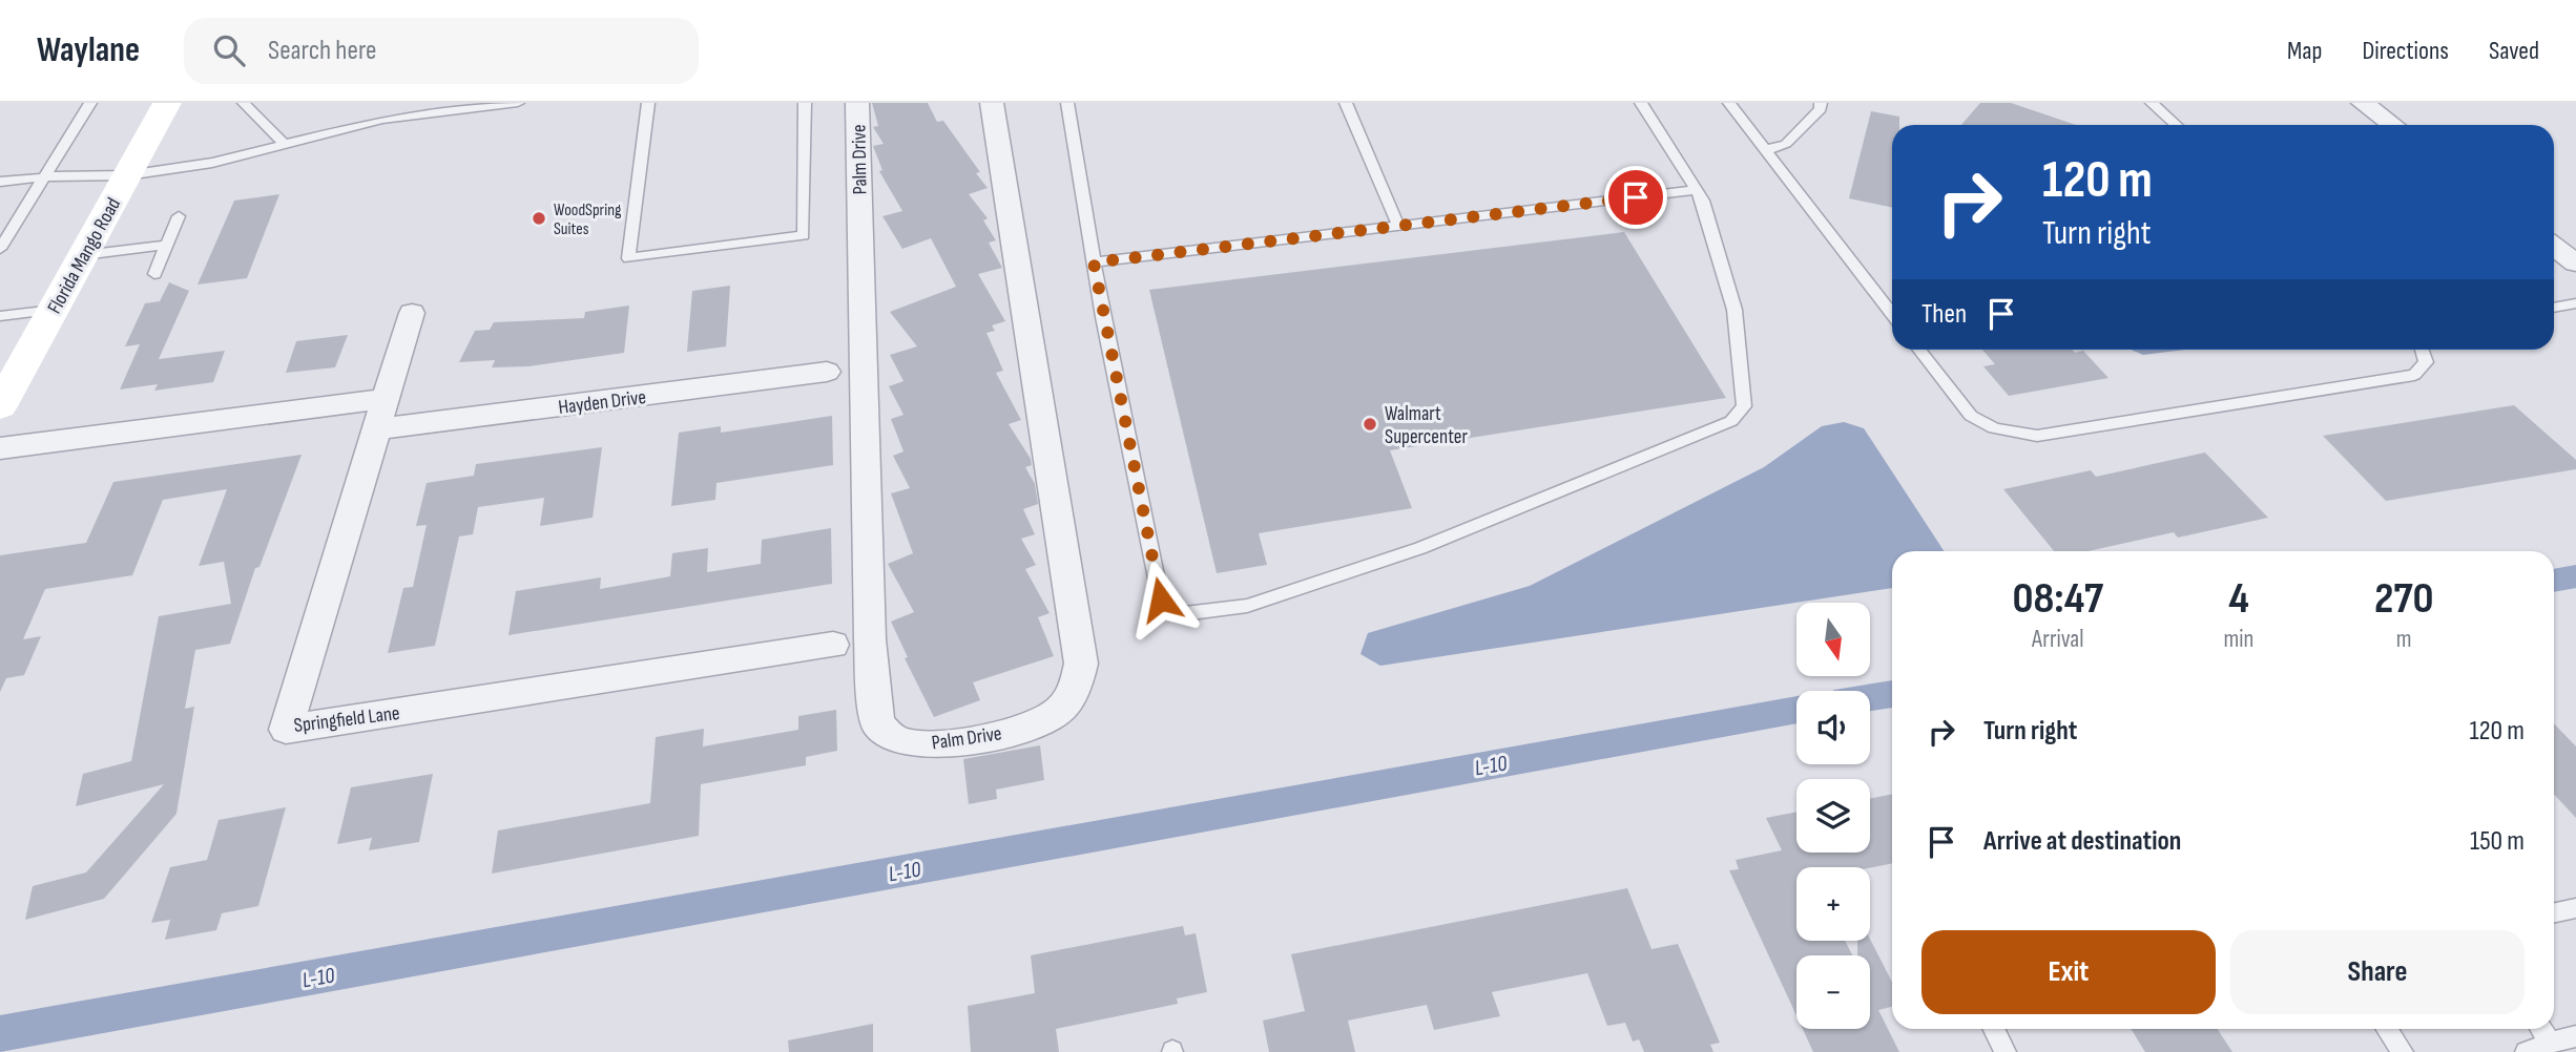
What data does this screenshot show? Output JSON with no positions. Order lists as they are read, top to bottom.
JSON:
{
  "streets": {
    "street": [
      "Palm Drive",
      "Florida Mango Road",
      "Hayden Drive",
      "Springfield Lane"
    ]
  },
  "crossings": [
    ["Hayden Drive", "Springfield Lane"]
  ],
  "water": ["L-10"],
  "places": ["WoodSpring Suites", "Walmart Supercenter"],
  "north": "bottom",
  "page": {
    "header": "Waylane",
    "search": "Search here",
    "nav": ["Map", "Directions", "Saved"],
    "turn": ["120 m", "Turn right"],
    "then": "Then",
    "eta": [
      "08:47",
      "Arrival",
      "4",
      "min",
      "270",
      "m"
    ],
    "map_buttons": ["+", "−"],
    "list": [
      {
        "name": "Turn right",
        "value": "120 m"
      },
      {
        "name": "Arrive at destination",
        "value": "150 m"
      }
    ],
    "buttons": ["Exit", "Share"]
  }
}
